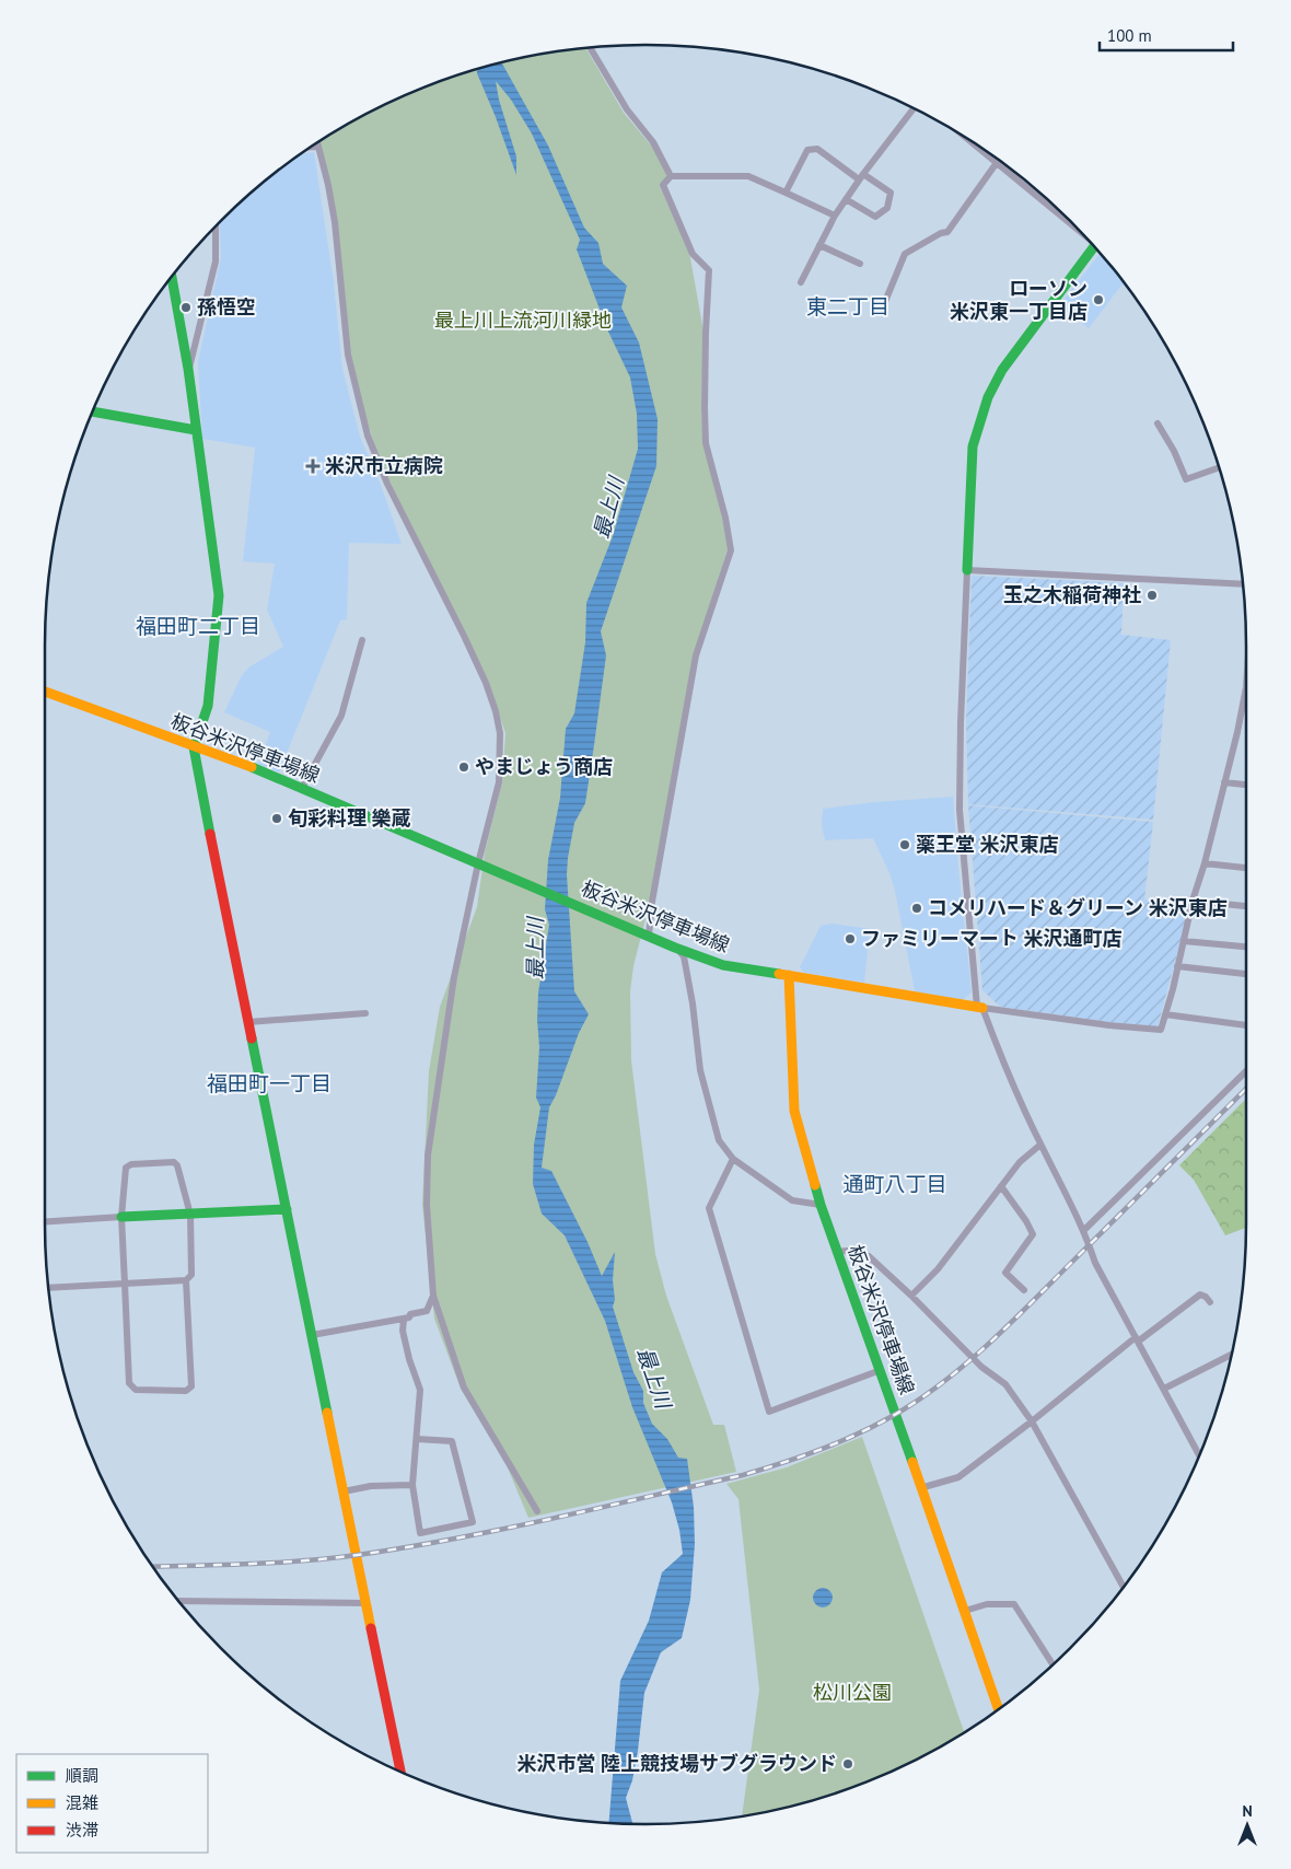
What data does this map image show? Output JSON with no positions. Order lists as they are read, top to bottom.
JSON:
{
  "streets": {
    "street": ["板谷米沢停車場線"]
  },
  "districts": [
    "東二丁目",
    "福田町二丁目",
    "福田町一丁目",
    "通町八丁目"
  ],
  "water": ["最上川"],
  "parks": ["最上川上流河川緑地", "松川公園"],
  "places": {
    "other": [
      "ローソン 米沢東一丁目店",
      "孫悟空",
      "玉之木稲荷神社",
      "やまじょう商店",
      "旬彩料理 樂蔵",
      "薬王堂 米沢東店",
      "コメリハード＆グリーン 米沢東店",
      "ファミリーマート 米沢通町店",
      "米沢市営 陸上競技場サブグラウンド"
    ],
    "health": ["米沢市立病院"]
  },
  "legend": ["順調", "混雑", "渋滞"],
  "scale_bar": "100 m",
  "north": "top"
}
